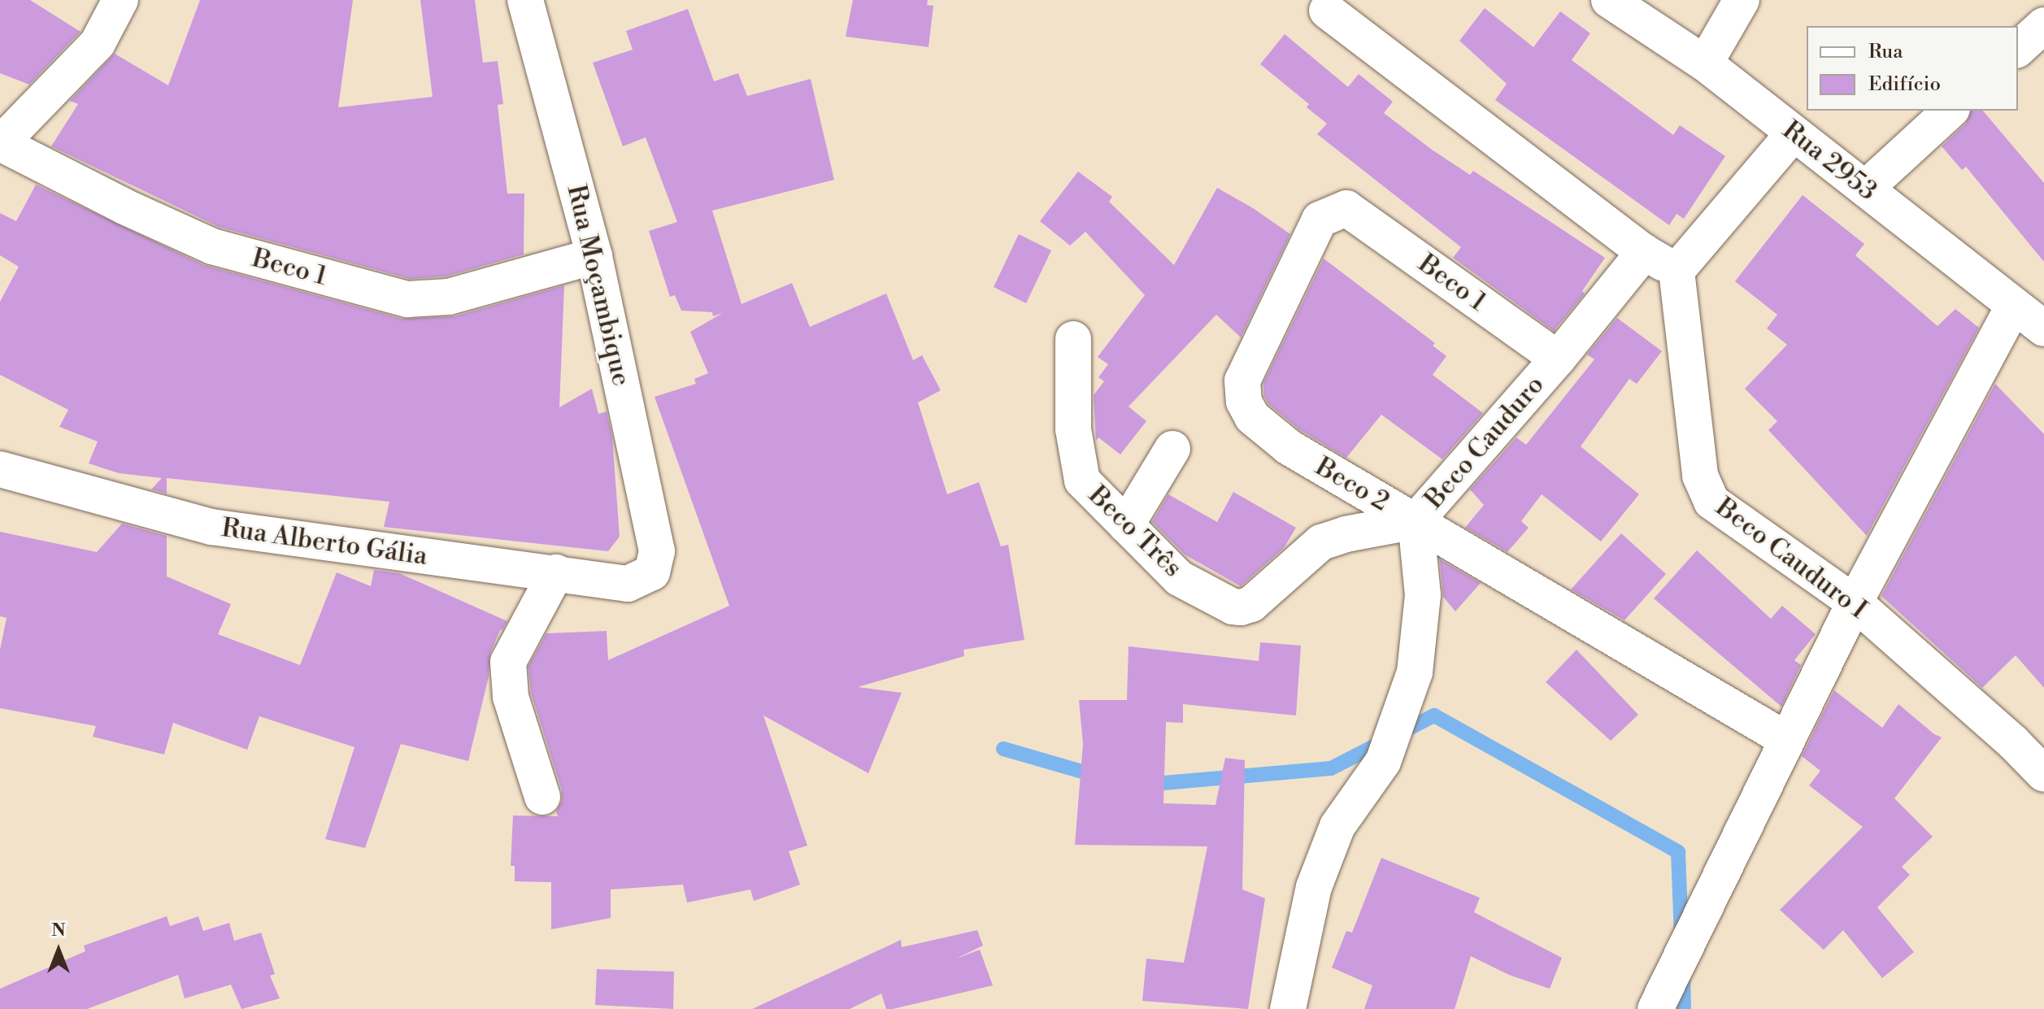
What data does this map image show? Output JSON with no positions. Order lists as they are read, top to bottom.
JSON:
{
  "streets": {
    "street": [
      "Rua 2953",
      "Beco 1",
      "Rua Moçambique",
      "Beco Cauduro",
      "Beco 2",
      "Beco Três",
      "Rua Alberto Gália",
      "Beco Cauduro I"
    ]
  },
  "crossings": [
    ["Beco 1", "Rua Moçambique"],
    ["Beco 1", "Beco Cauduro"],
    ["Beco 1", "Beco 2"],
    ["Rua Moçambique", "Rua Alberto Gália"],
    ["Beco Cauduro", "Beco 2"],
    ["Beco Cauduro", "Beco Três"],
    ["Beco 2", "Beco Três"]
  ],
  "legend": ["Rua", "Edifício"],
  "north": "top"
}
